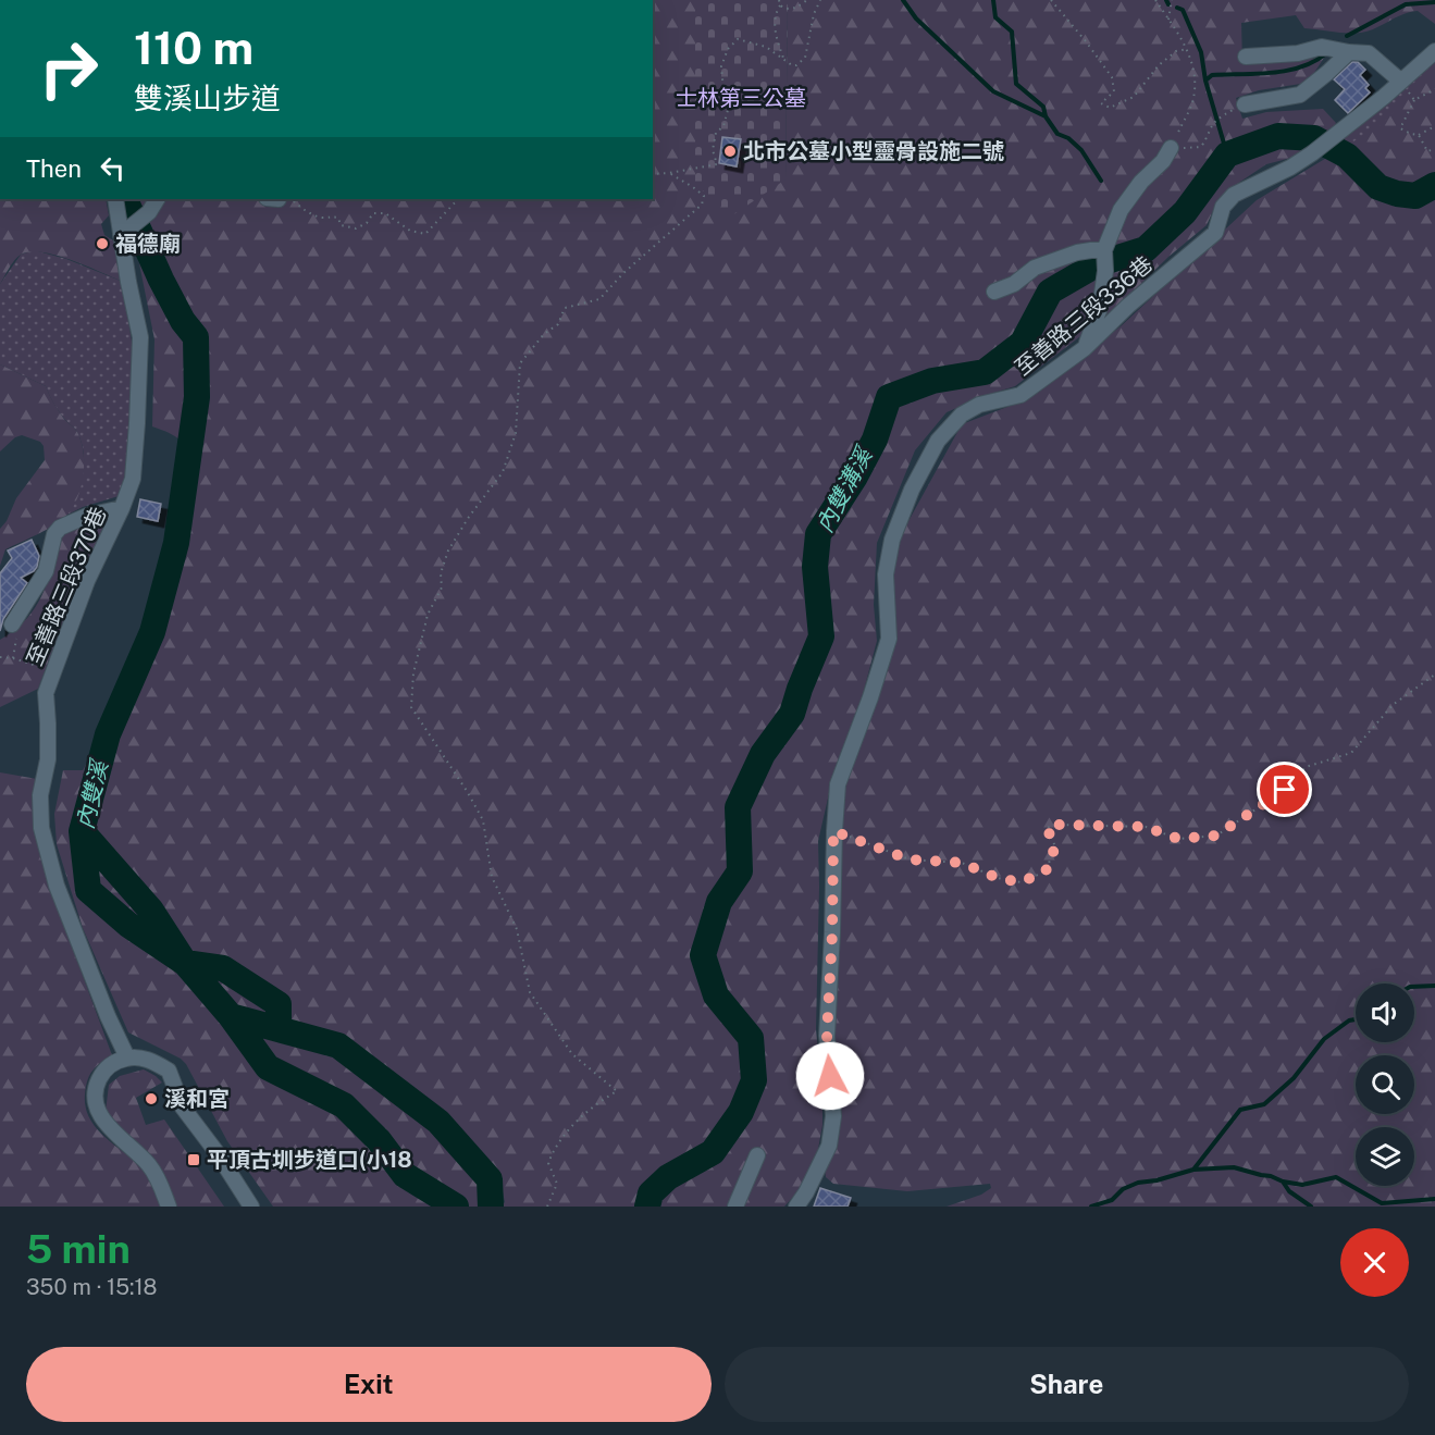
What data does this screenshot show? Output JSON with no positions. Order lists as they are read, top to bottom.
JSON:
{
  "streets": {
    "street": ["至善路三段336巷", "至善路三段370巷"]
  },
  "water": ["內雙溝溪", "內雙溪"],
  "parks": ["士林第三公墓"],
  "places": {
    "other": ["北市公墓小型靈骨設施二號", "福德廟", "溪和宮"],
    "transit": ["平頂古圳步道口(小18"]
  },
  "page": {
    "turn": ["110 m", "雙溪山步道"],
    "then": "Then",
    "heading": ["5 min", "350 m · 15:18"],
    "buttons": ["Exit", "Share"]
  }
}
